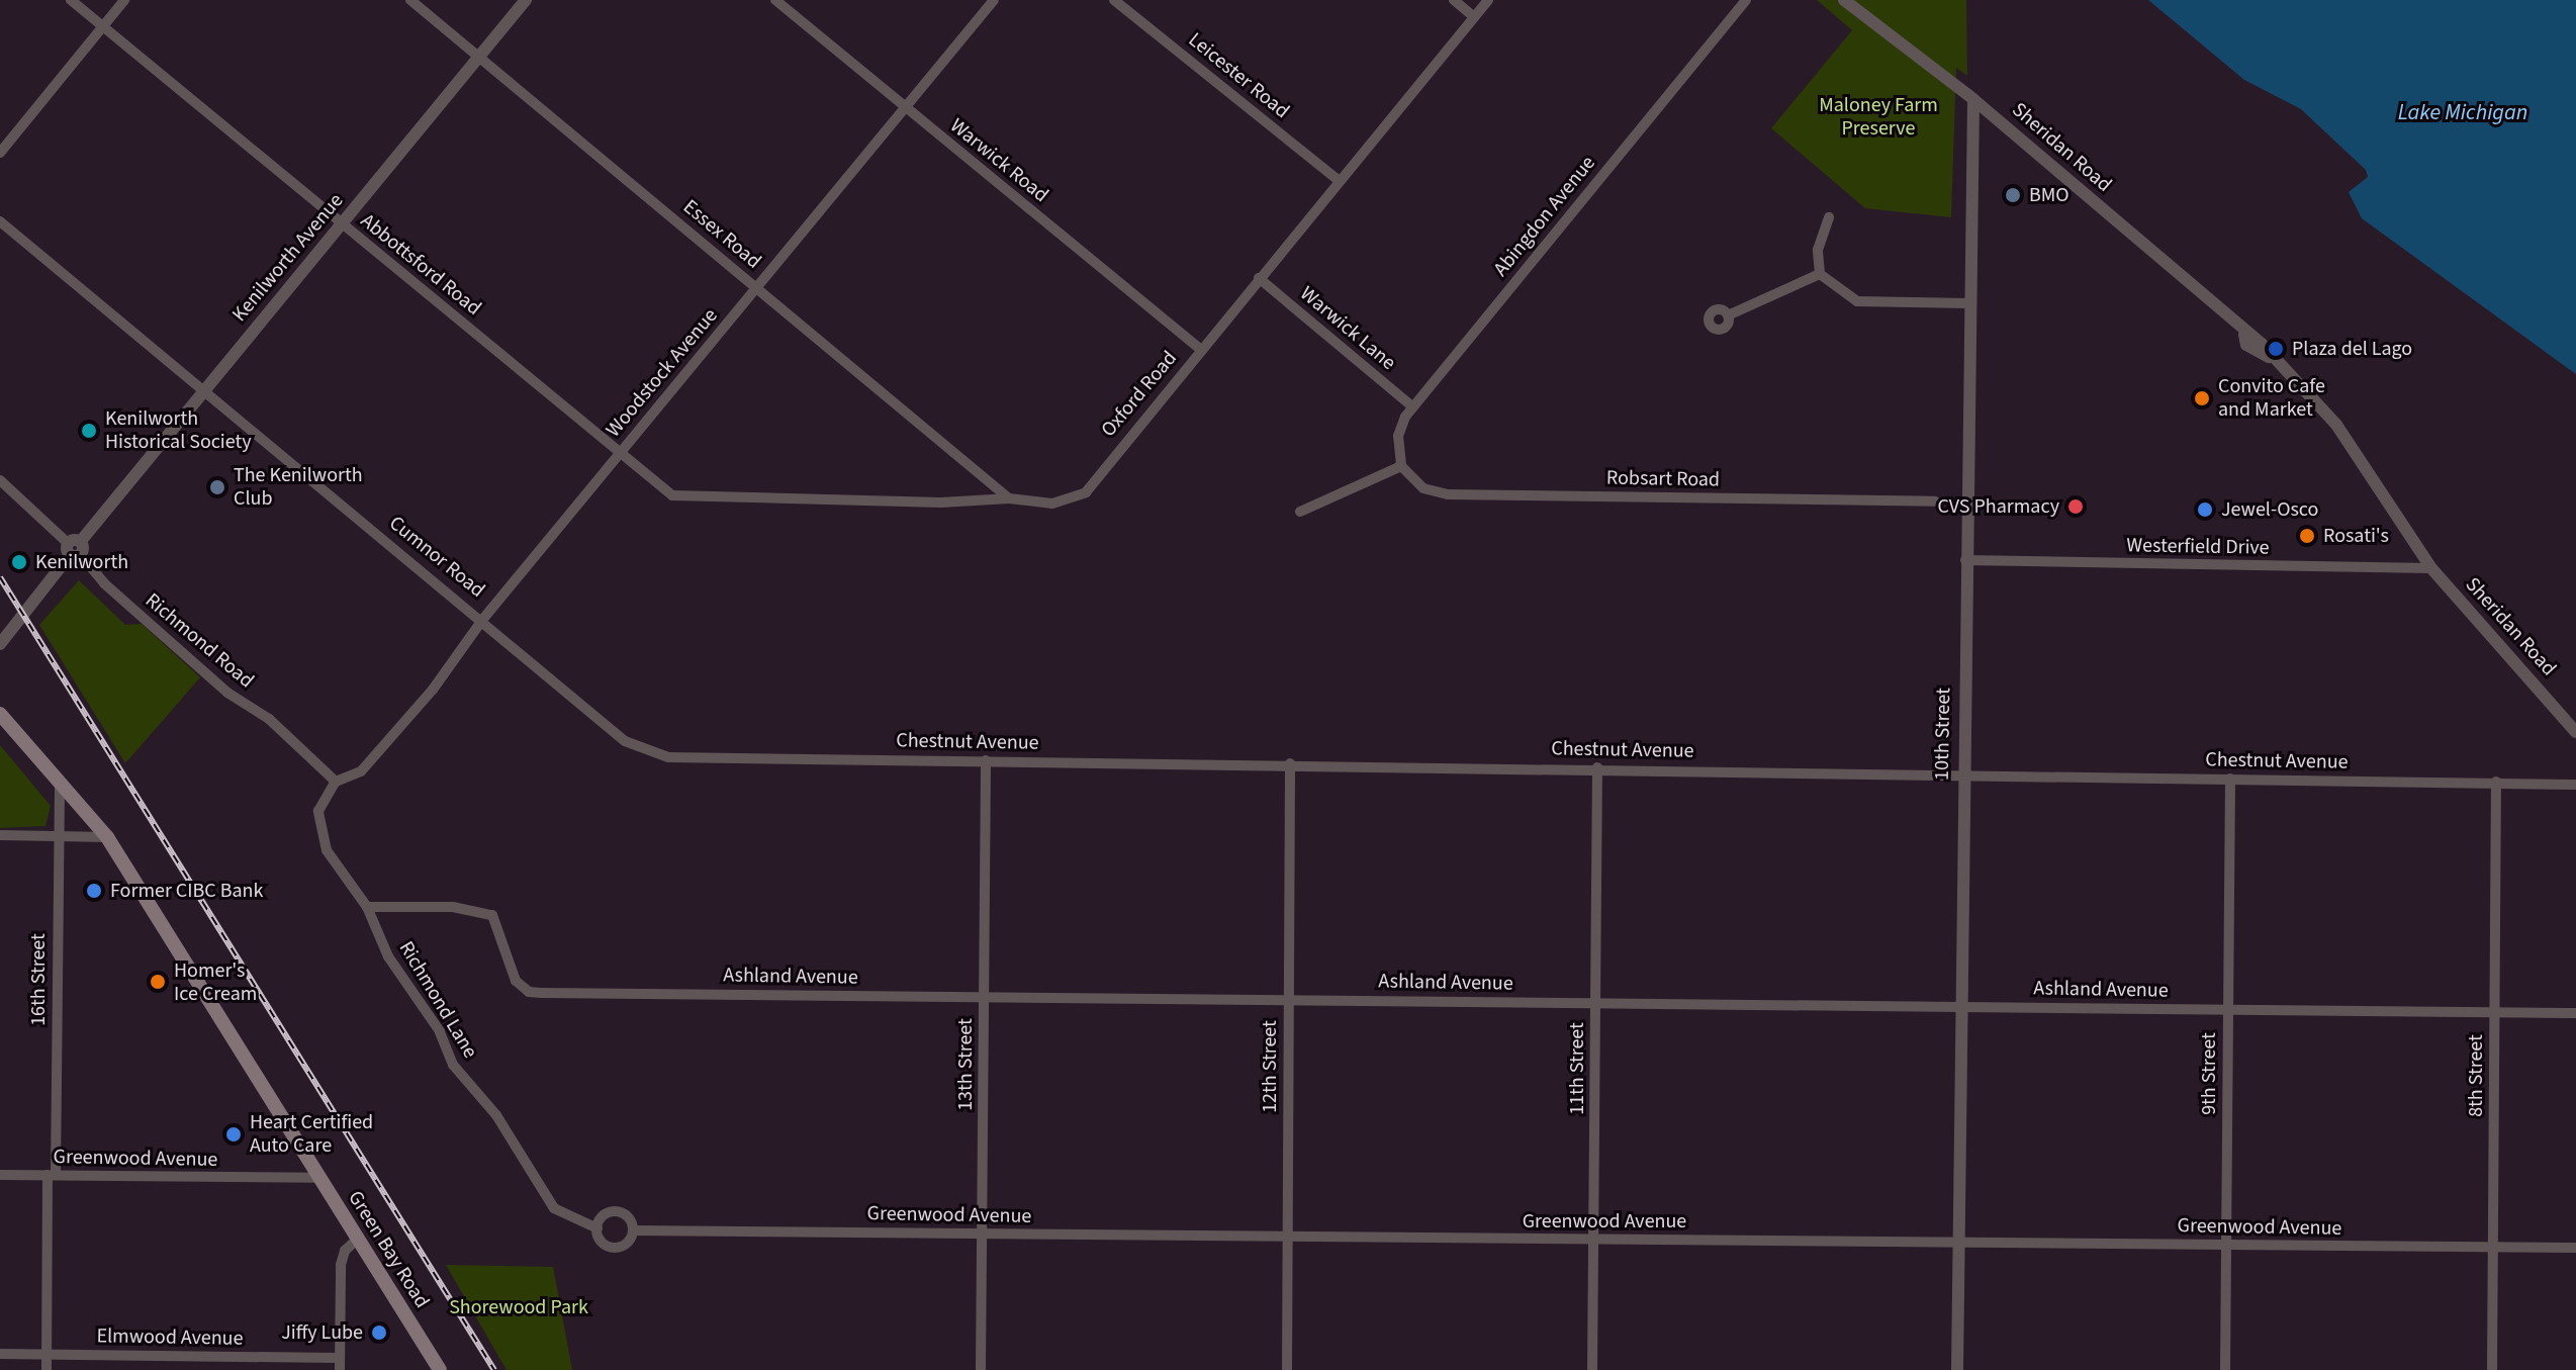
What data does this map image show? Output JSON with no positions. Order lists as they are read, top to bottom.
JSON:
{
  "streets": {
    "main road": ["Green Bay Road"],
    "street": [
      "Leicester Road",
      "Sheridan Road",
      "Warwick Road",
      "Abingdon Avenue",
      "Essex Road",
      "Kenilworth Avenue",
      "Abbottsford Road",
      "Warwick Lane",
      "Woodstock Avenue",
      "Oxford Road",
      "Robsart Road",
      "Westerfield Drive",
      "Cumnor Road",
      "Richmond Road",
      "10th Street",
      "Chestnut Avenue",
      "Ashland Avenue",
      "16th Street",
      "Richmond Lane",
      "13th Street",
      "12th Street",
      "11th Street",
      "9th Street",
      "8th Street",
      "Greenwood Avenue",
      "Elmwood Avenue"
    ]
  },
  "crossings": [
    ["Leicester Road", "Oxford Road"],
    ["Sheridan Road", "Westerfield Drive"],
    ["Sheridan Road", "10th Street"],
    ["Warwick Road", "Woodstock Avenue"],
    ["Warwick Road", "Oxford Road"],
    ["Abingdon Avenue", "Warwick Lane"],
    ["Abingdon Avenue", "Robsart Road"],
    ["Essex Road", "Kenilworth Avenue"],
    ["Essex Road", "Woodstock Avenue"],
    ["Essex Road", "Oxford Road"],
    ["Kenilworth Avenue", "Abbottsford Road"],
    ["Kenilworth Avenue", "Cumnor Road"],
    ["Kenilworth Avenue", "Richmond Road"],
    ["Abbottsford Road", "Woodstock Avenue"],
    ["Abbottsford Road", "Oxford Road"],
    ["Warwick Lane", "Oxford Road"],
    ["Woodstock Avenue", "Cumnor Road"],
    ["Woodstock Avenue", "Richmond Road"],
    ["Woodstock Avenue", "Richmond Lane"],
    ["Westerfield Drive", "10th Street"],
    ["Cumnor Road", "Chestnut Avenue"],
    ["Richmond Road", "Richmond Lane"],
    ["10th Street", "Chestnut Avenue"],
    ["10th Street", "Ashland Avenue"],
    ["10th Street", "Greenwood Avenue"],
    ["Chestnut Avenue", "13th Street"],
    ["Chestnut Avenue", "12th Street"],
    ["Chestnut Avenue", "11th Street"],
    ["Chestnut Avenue", "9th Street"],
    ["Chestnut Avenue", "8th Street"],
    ["Ashland Avenue", "Richmond Lane"],
    ["Ashland Avenue", "13th Street"],
    ["Ashland Avenue", "12th Street"],
    ["Ashland Avenue", "11th Street"],
    ["Ashland Avenue", "9th Street"],
    ["Ashland Avenue", "8th Street"],
    ["16th Street", "Greenwood Avenue"],
    ["16th Street", "Green Bay Road"],
    ["16th Street", "Elmwood Avenue"],
    ["Richmond Lane", "Greenwood Avenue"],
    ["13th Street", "Greenwood Avenue"],
    ["12th Street", "Greenwood Avenue"],
    ["11th Street", "Greenwood Avenue"],
    ["9th Street", "Greenwood Avenue"],
    ["8th Street", "Greenwood Avenue"],
    ["Greenwood Avenue", "Green Bay Road"]
  ],
  "water": ["Lake Michigan"],
  "parks": ["Maloney Farm Preserve", "Shorewood Park"],
  "places": [
    "BMO",
    "Plaza del Lago",
    "Convito Cafe and Market",
    "Kenilworth Historical Society",
    "The Kenilworth Club",
    "CVS Pharmacy",
    "Jewel-Osco",
    "Rosati's",
    "Kenilworth",
    "Former CIBC Bank",
    "Homer's Ice Cream",
    "Heart Certified Auto Care",
    "Jiffy Lube"
  ]
}
